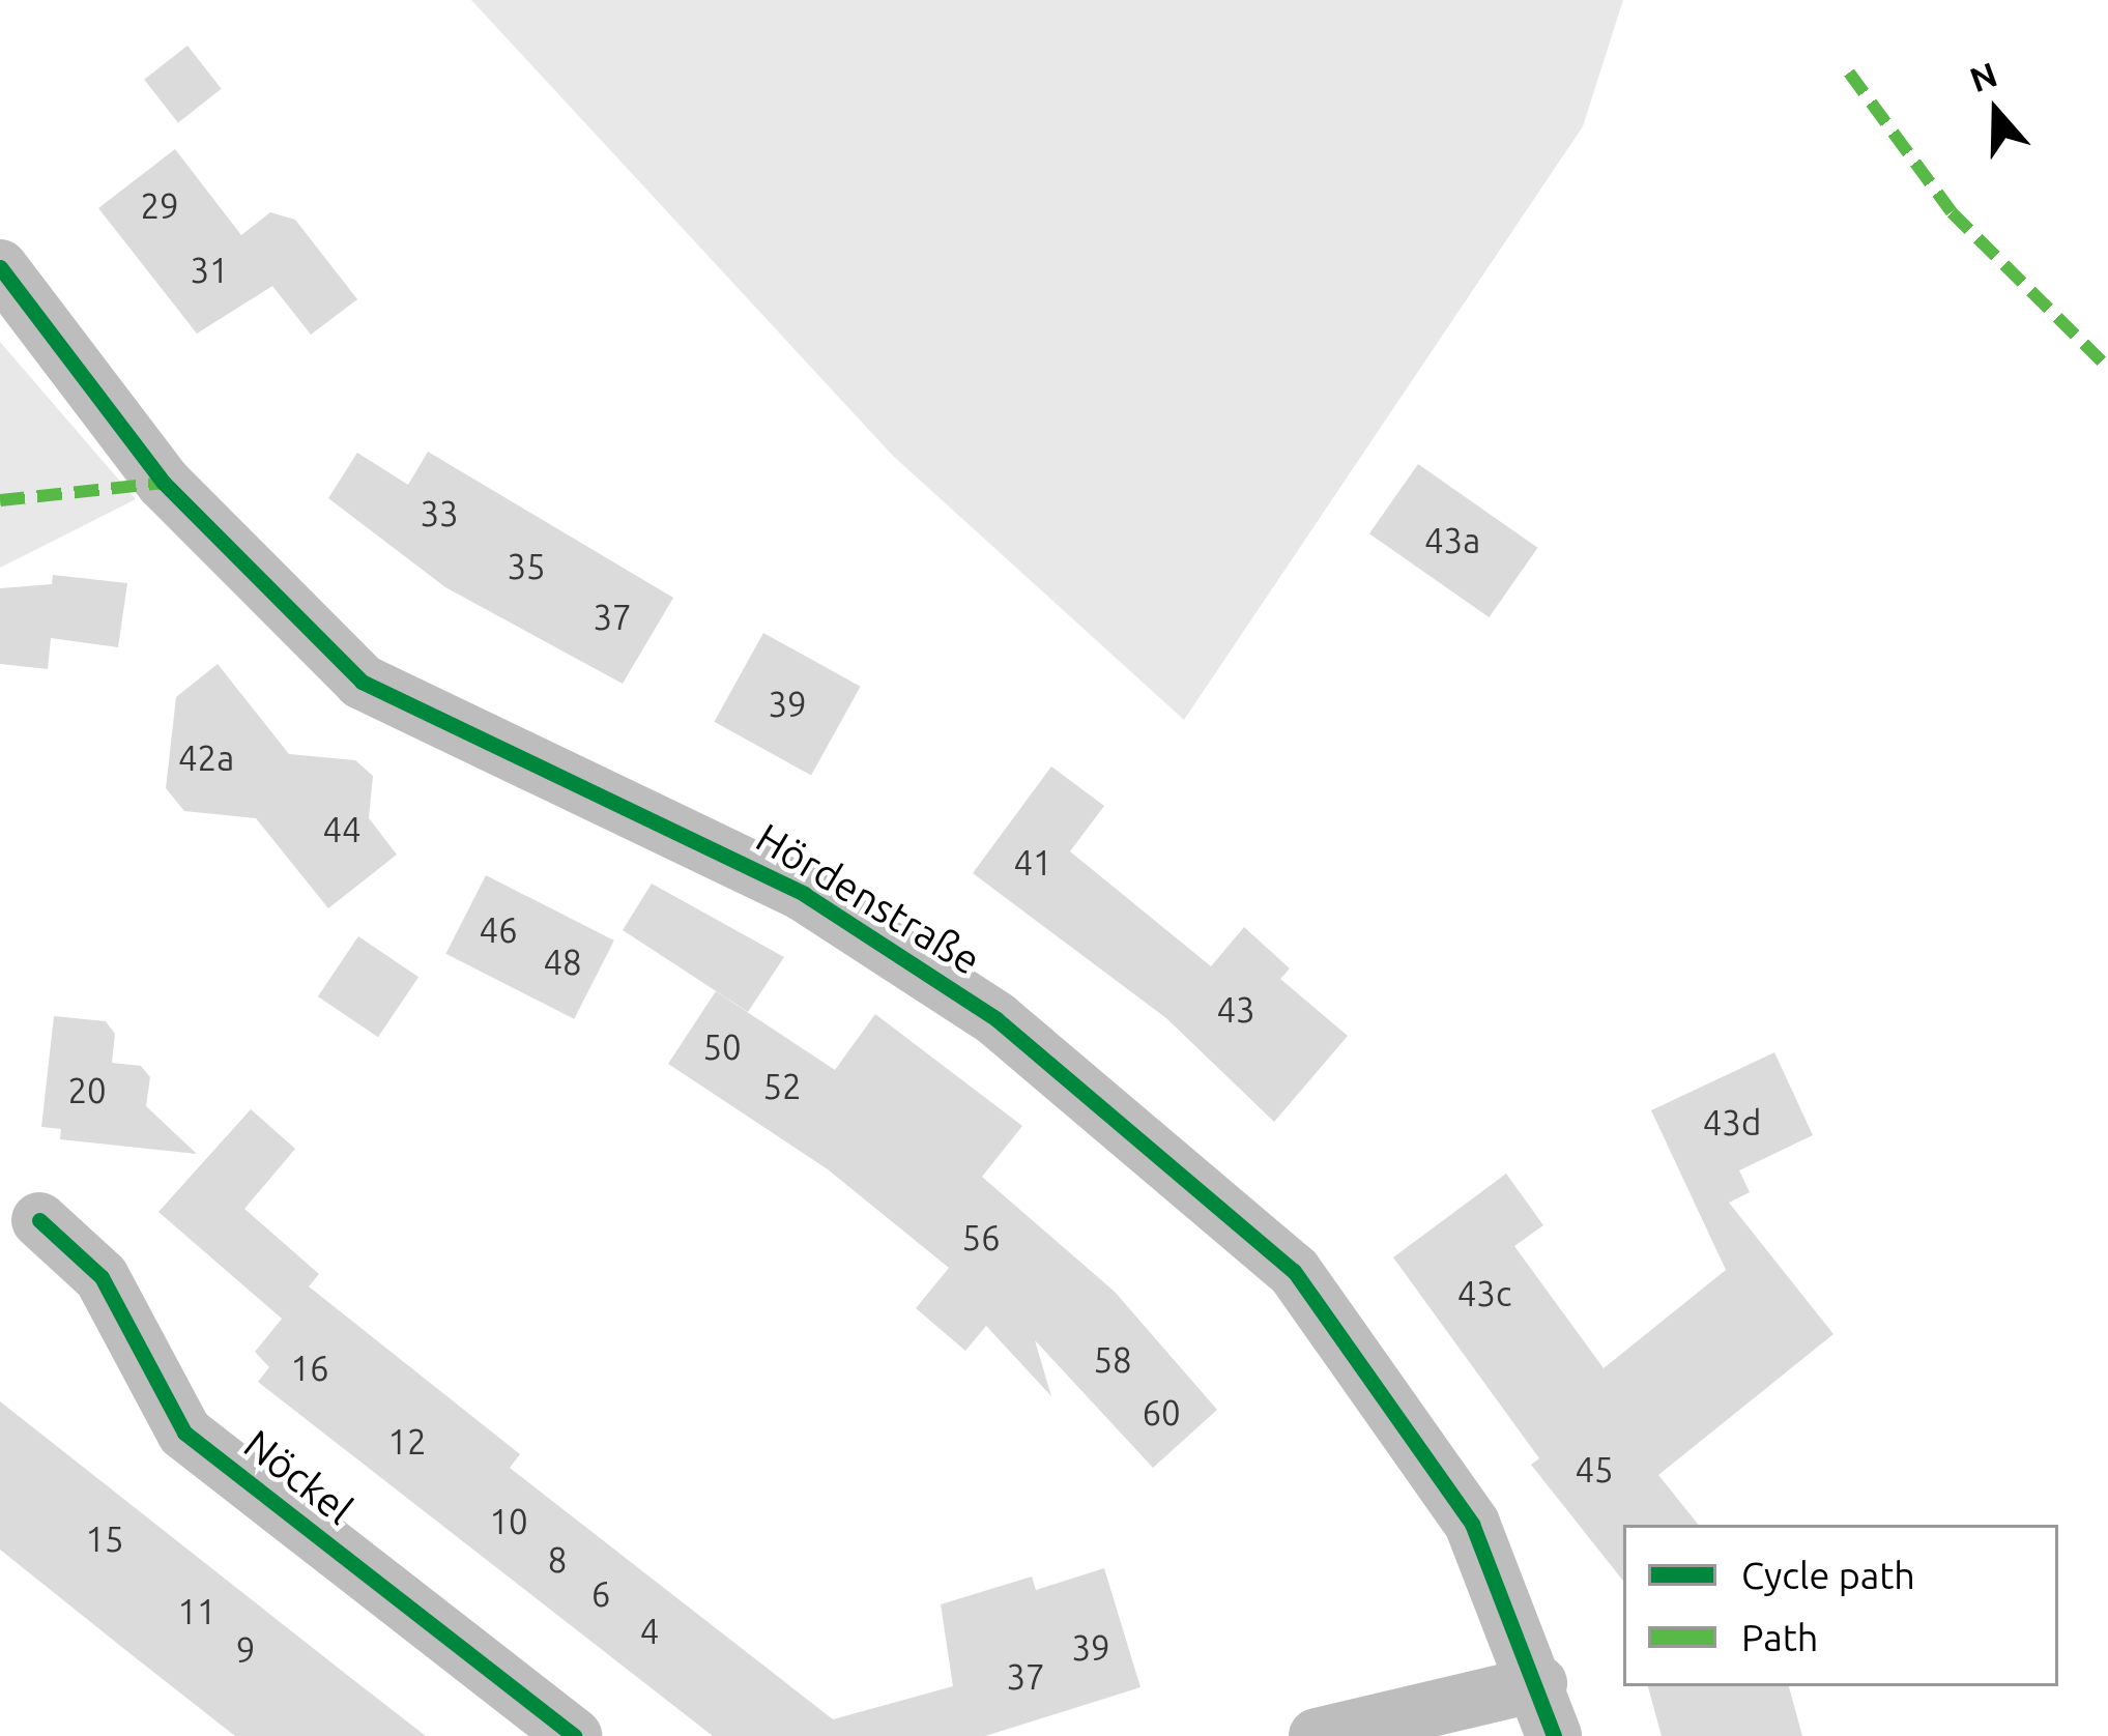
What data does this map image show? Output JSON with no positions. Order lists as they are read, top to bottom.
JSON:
{
  "streets": {
    "street": ["Hördenstraße", "Nöckel"]
  },
  "house_numbers": [
    "29",
    "31",
    "33",
    "43a",
    "35",
    "37",
    "39",
    "42a",
    "44",
    "41",
    "46",
    "48",
    "43",
    "50",
    "52",
    "20",
    "43d",
    "56",
    "43c",
    "58",
    "16",
    "60",
    "12",
    "45",
    "10",
    "15",
    "8",
    "6",
    "11",
    "4",
    "39",
    "9",
    "37"
  ],
  "legend": ["Cycle path", "Path"],
  "north": "top"
}
